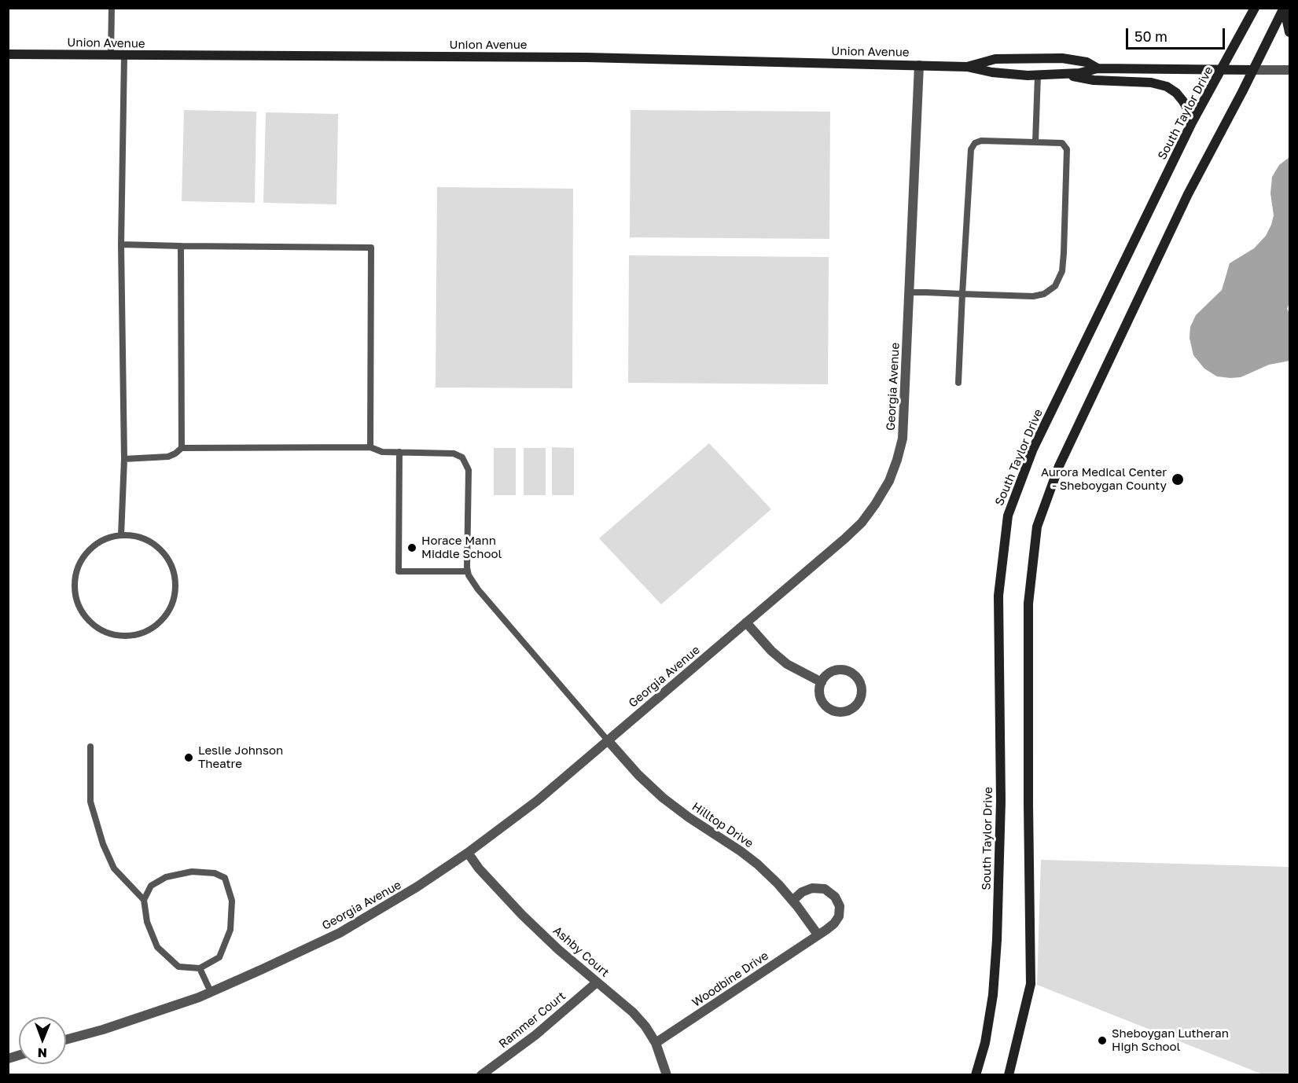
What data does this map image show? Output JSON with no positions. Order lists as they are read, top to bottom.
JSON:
{
  "streets": {
    "main road": ["Union Avenue", "South Taylor Drive"],
    "street": [
      "Georgia Avenue",
      "Hilltop Drive",
      "Ashby Court",
      "Woodbine Drive",
      "Rammer Court"
    ]
  },
  "crossings": [
    ["Union Avenue", "South Taylor Drive"],
    ["Union Avenue", "Georgia Avenue"],
    ["Georgia Avenue", "Hilltop Drive"],
    ["Georgia Avenue", "Ashby Court"],
    ["Hilltop Drive", "Woodbine Drive"],
    ["Ashby Court", "Woodbine Drive"],
    ["Ashby Court", "Rammer Court"]
  ],
  "places": [
    "Aurora Medical Center - Sheboygan County",
    "Horace Mann Middle School",
    "Leslie Johnson Theatre",
    "Sheboygan Lutheran High School"
  ],
  "scale_bar": "50 m",
  "north": "bottom"
}
